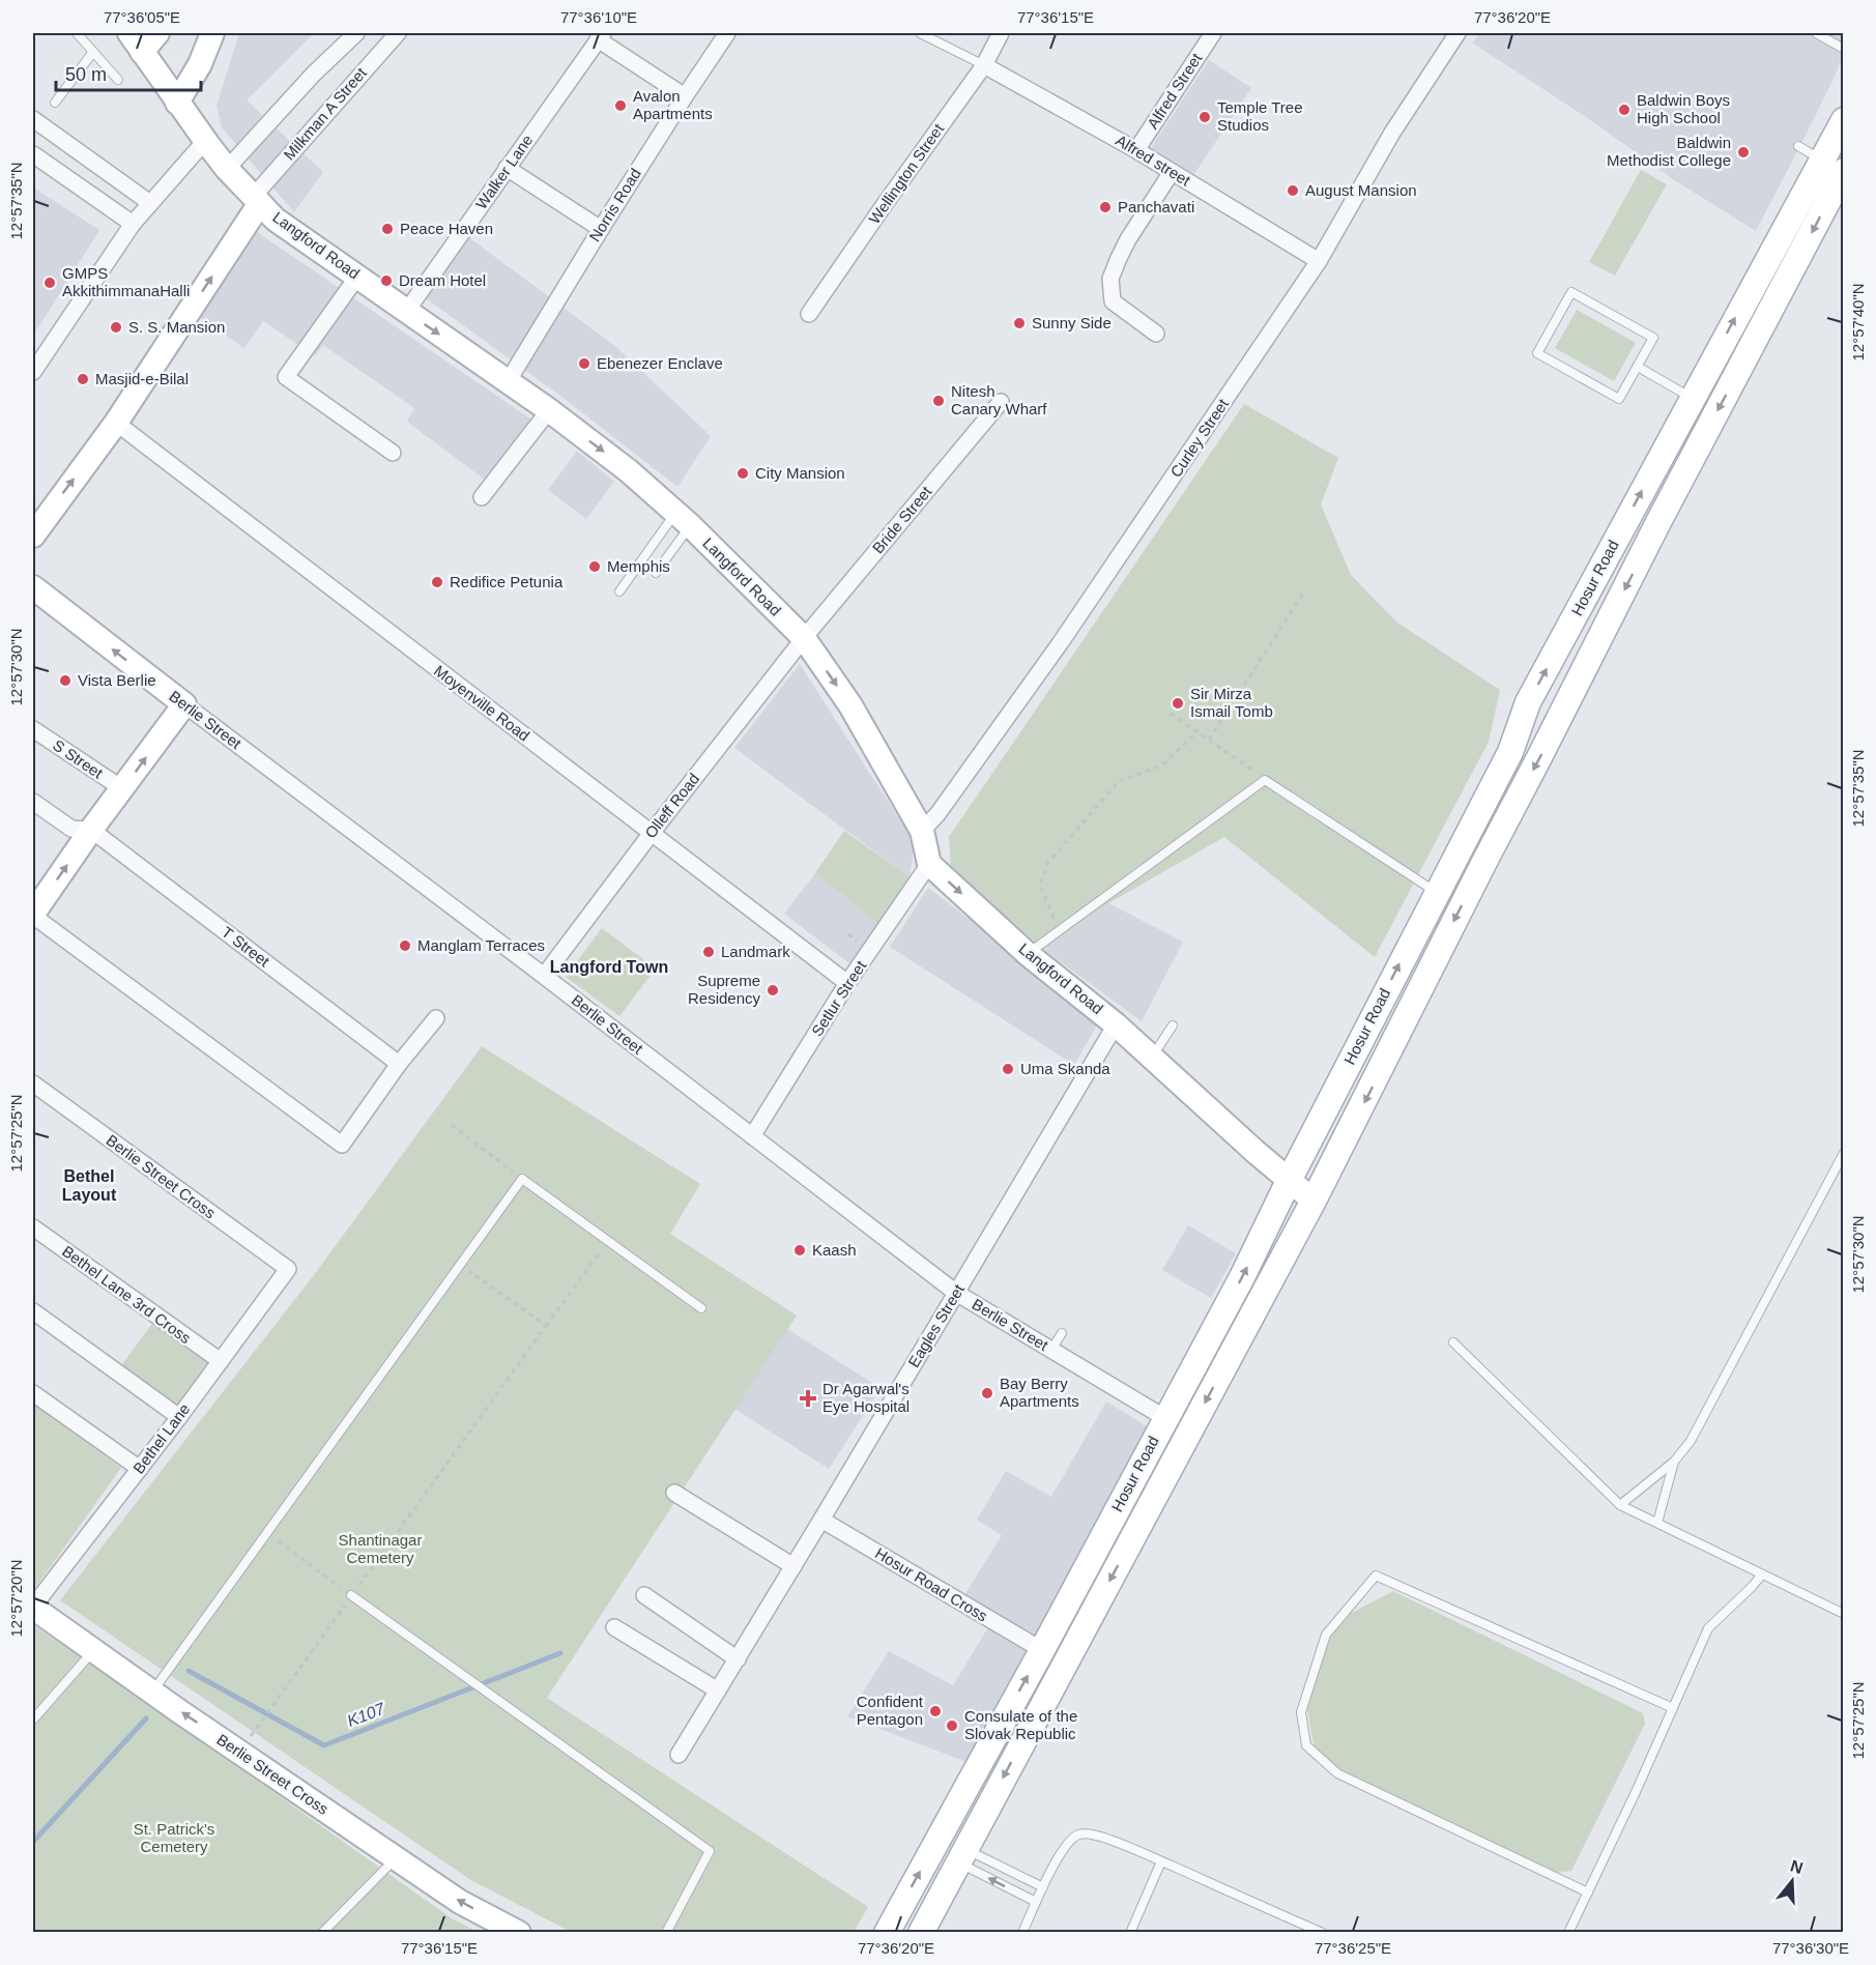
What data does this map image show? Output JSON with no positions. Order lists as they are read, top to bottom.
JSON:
{
  "streets": {
    "main road": ["Hosur Road"],
    "street": [
      "Alfred Street",
      "Milkman A Street",
      "Alfred street",
      "Walker Lane",
      "Wellington Street",
      "Norris Road",
      "Langford Road",
      "Curley Street",
      "Bride Street",
      "Moyenville Road",
      "Berlie Street",
      "S Street",
      "Olleff Road",
      "T Street",
      "Setlur Street",
      "Berlie Street Cross",
      "Bethel Lane 3rd Cross",
      "Eagles Street",
      "Bethel Lane",
      "Hosur Road Cross"
    ]
  },
  "crossings": [
    ["Alfred Street", "Alfred street"],
    ["Milkman A Street", "Langford Road"],
    ["Alfred street", "Wellington Street"],
    ["Alfred street", "Curley Street"],
    ["Walker Lane", "Langford Road"],
    ["Norris Road", "Langford Road"],
    ["Langford Road", "Curley Street"],
    ["Langford Road", "Bride Street"],
    ["Langford Road", "Hosur Road"],
    ["Langford Road", "Olleff Road"],
    ["Langford Road", "Setlur Street"],
    ["Langford Road", "Eagles Street"],
    ["Bride Street", "Olleff Road"],
    ["Hosur Road", "Berlie Street"],
    ["Hosur Road", "Hosur Road Cross"],
    ["Moyenville Road", "Olleff Road"],
    ["Moyenville Road", "Setlur Street"],
    ["Berlie Street", "Olleff Road"],
    ["Berlie Street", "Setlur Street"],
    ["Berlie Street", "Eagles Street"],
    ["Berlie Street Cross", "Bethel Lane"],
    ["Bethel Lane 3rd Cross", "Bethel Lane"],
    ["Eagles Street", "Hosur Road Cross"]
  ],
  "one_way": ["Langford Road"],
  "districts": ["Langford Town", "Bethel Layout"],
  "water": ["K107"],
  "parks": ["Shantinagar Cemetery", "St. Patrick's Cemetery"],
  "places": {
    "other": [
      "Avalon Apartments",
      "Baldwin Boys High School",
      "Temple Tree Studios",
      "Baldwin Methodist College",
      "August Mansion",
      "Panchavati",
      "Peace Haven",
      "Dream Hotel",
      "GMPS AkkithimmanaHalli",
      "Sunny Side",
      "S. S. Mansion",
      "Ebenezer Enclave",
      "Masjid-e-Bilal",
      "Nitesh Canary Wharf",
      "City Mansion",
      "Memphis",
      "Redifice Petunia",
      "Vista Berlie",
      "Sir Mirza Ismail Tomb",
      "Manglam Terraces",
      "Landmark",
      "Supreme Residency",
      "Uma Skanda",
      "Kaash",
      "Bay Berry Apartments",
      "Confident Pentagon",
      "Consulate of the Slovak Republic"
    ],
    "health": ["Dr Agarwal's Eye Hospital"]
  },
  "scale_bar": "50 m",
  "north": "top",
  "coordinates": [
    "77°36'05\"E",
    "77°36'10\"E",
    "77°36'15\"E",
    "77°36'20\"E",
    "12°57'35\"N",
    "12°57'40\"N",
    "12°57'30\"N",
    "12°57'25\"N",
    "12°57'20\"N",
    "77°36'25\"E",
    "77°36'30\"E"
  ]
}
